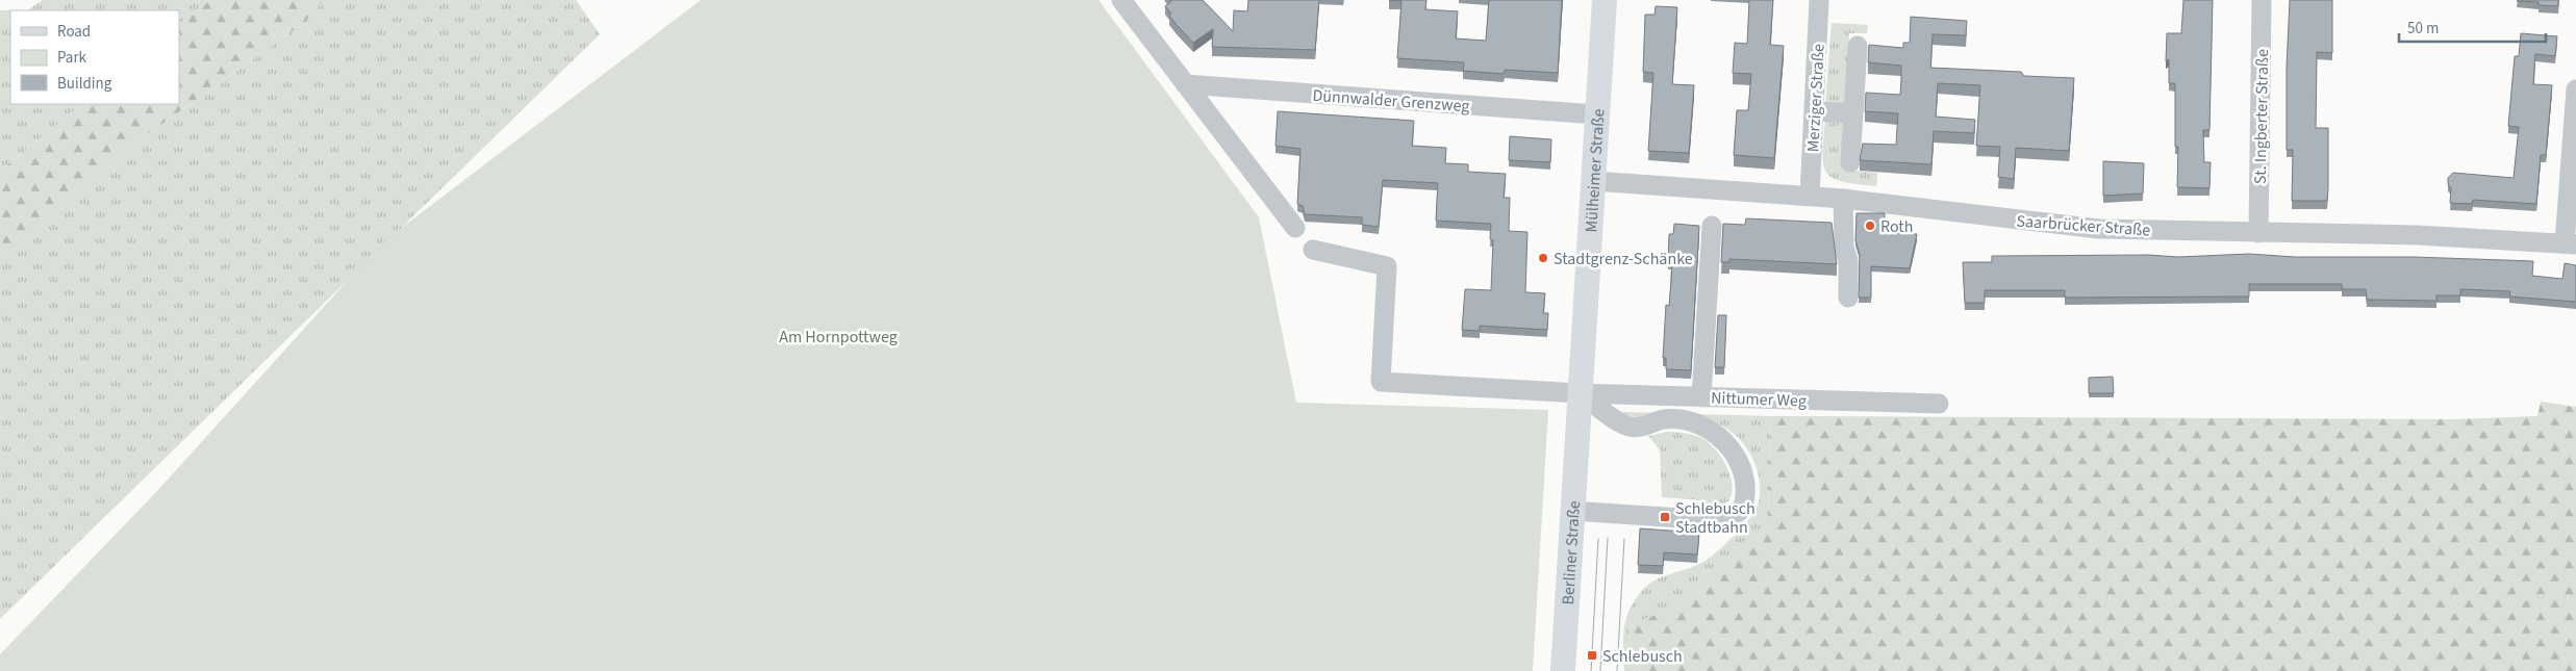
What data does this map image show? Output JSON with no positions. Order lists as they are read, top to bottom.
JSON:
{
  "streets": {
    "main road": ["Mülheimer Straße", "Berliner Straße"],
    "street": [
      "Merziger Straße",
      "Dünnwalder Grenzweg",
      "St. Ingberter Straße",
      "Saarbrücker Straße",
      "Nittumer Weg"
    ]
  },
  "crossings": [
    ["Merziger Straße", "Saarbrücker Straße"],
    ["Dünnwalder Grenzweg", "Mülheimer Straße"],
    ["St. Ingberter Straße", "Saarbrücker Straße"],
    ["Mülheimer Straße", "Saarbrücker Straße"],
    ["Mülheimer Straße", "Nittumer Weg"],
    ["Mülheimer Straße", "Berliner Straße"]
  ],
  "parks": ["Am Hornpottweg"],
  "places": {
    "other": ["Roth", "Stadtgrenz-Schänke"],
    "transit": ["Schlebusch Stadtbahn", "Schlebusch"]
  },
  "legend": ["Road", "Park", "Building"],
  "scale_bar": "50 m"
}
